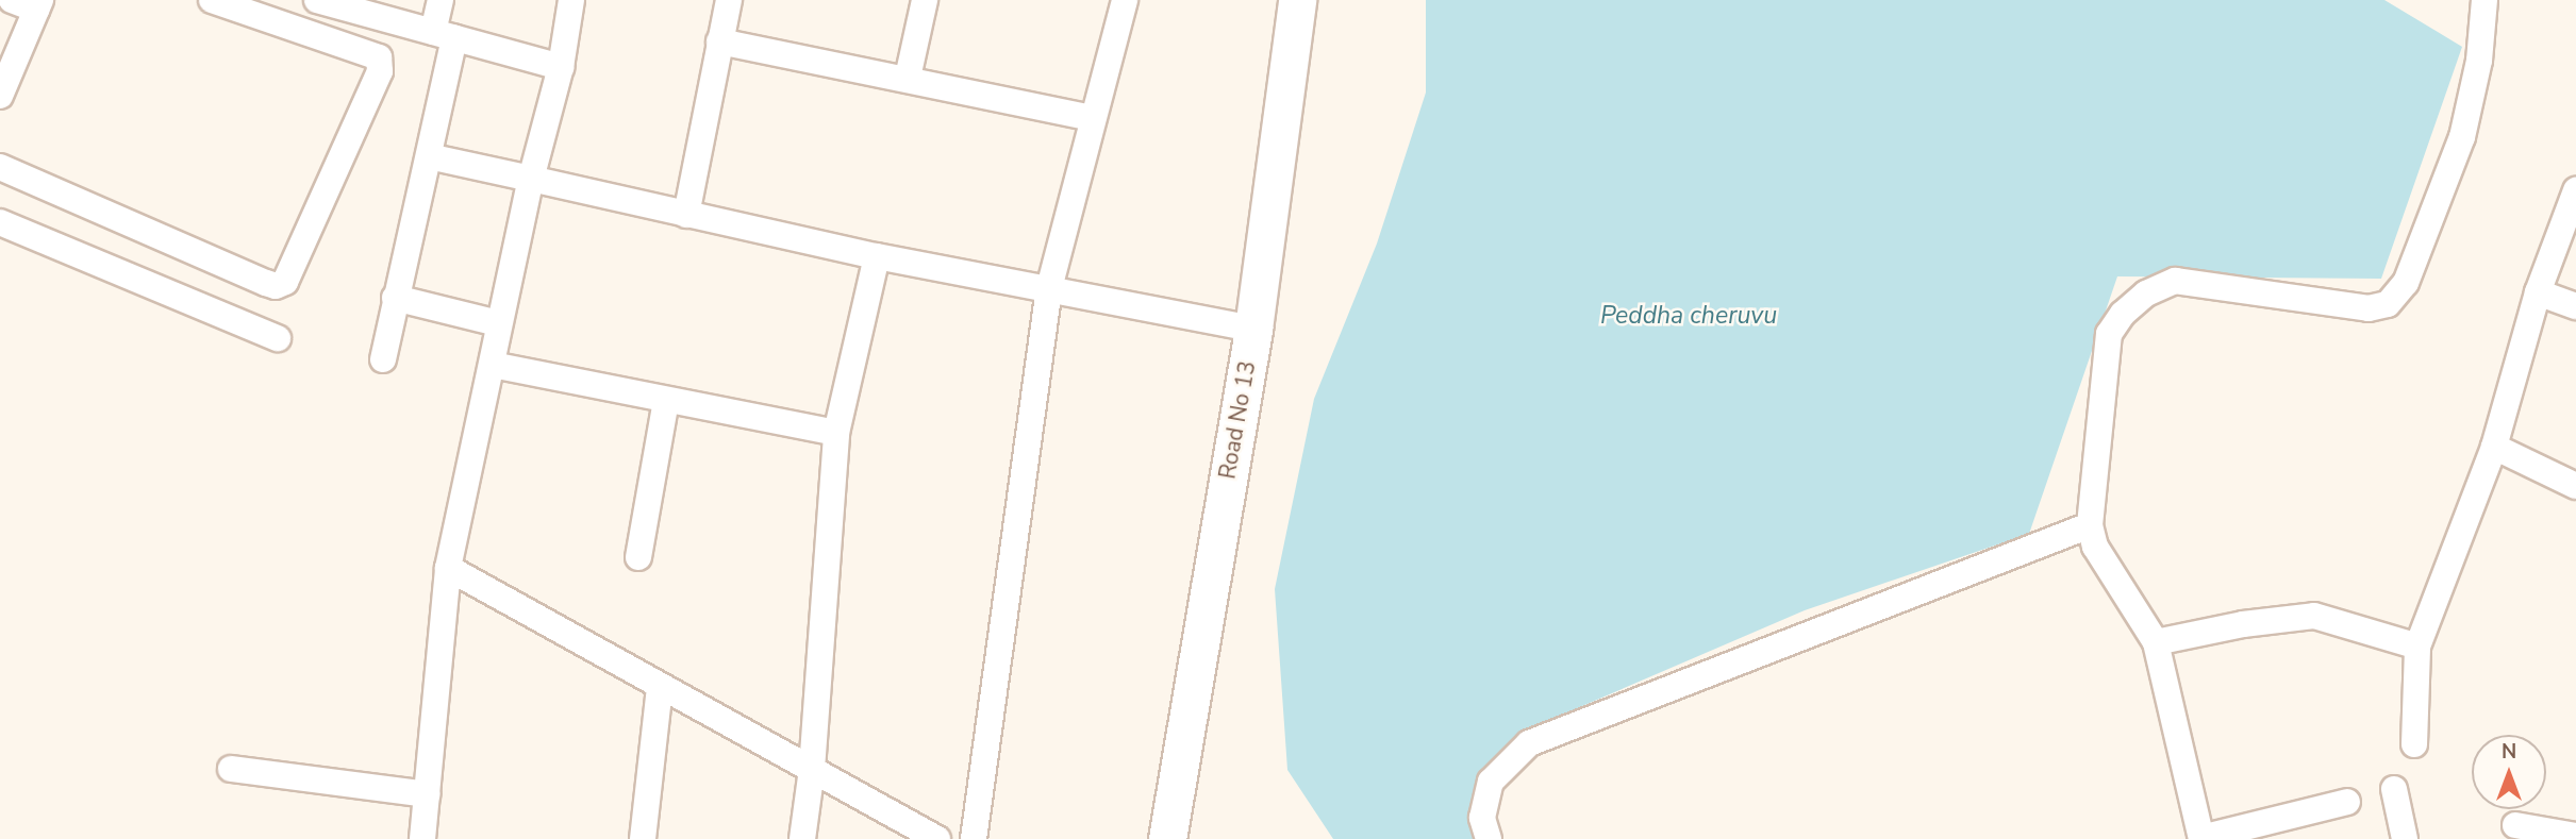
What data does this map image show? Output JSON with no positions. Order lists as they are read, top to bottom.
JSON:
{
  "streets": {
    "street": ["Road No 13"]
  },
  "water": ["Peddha cheruvu"],
  "north": "top"
}
